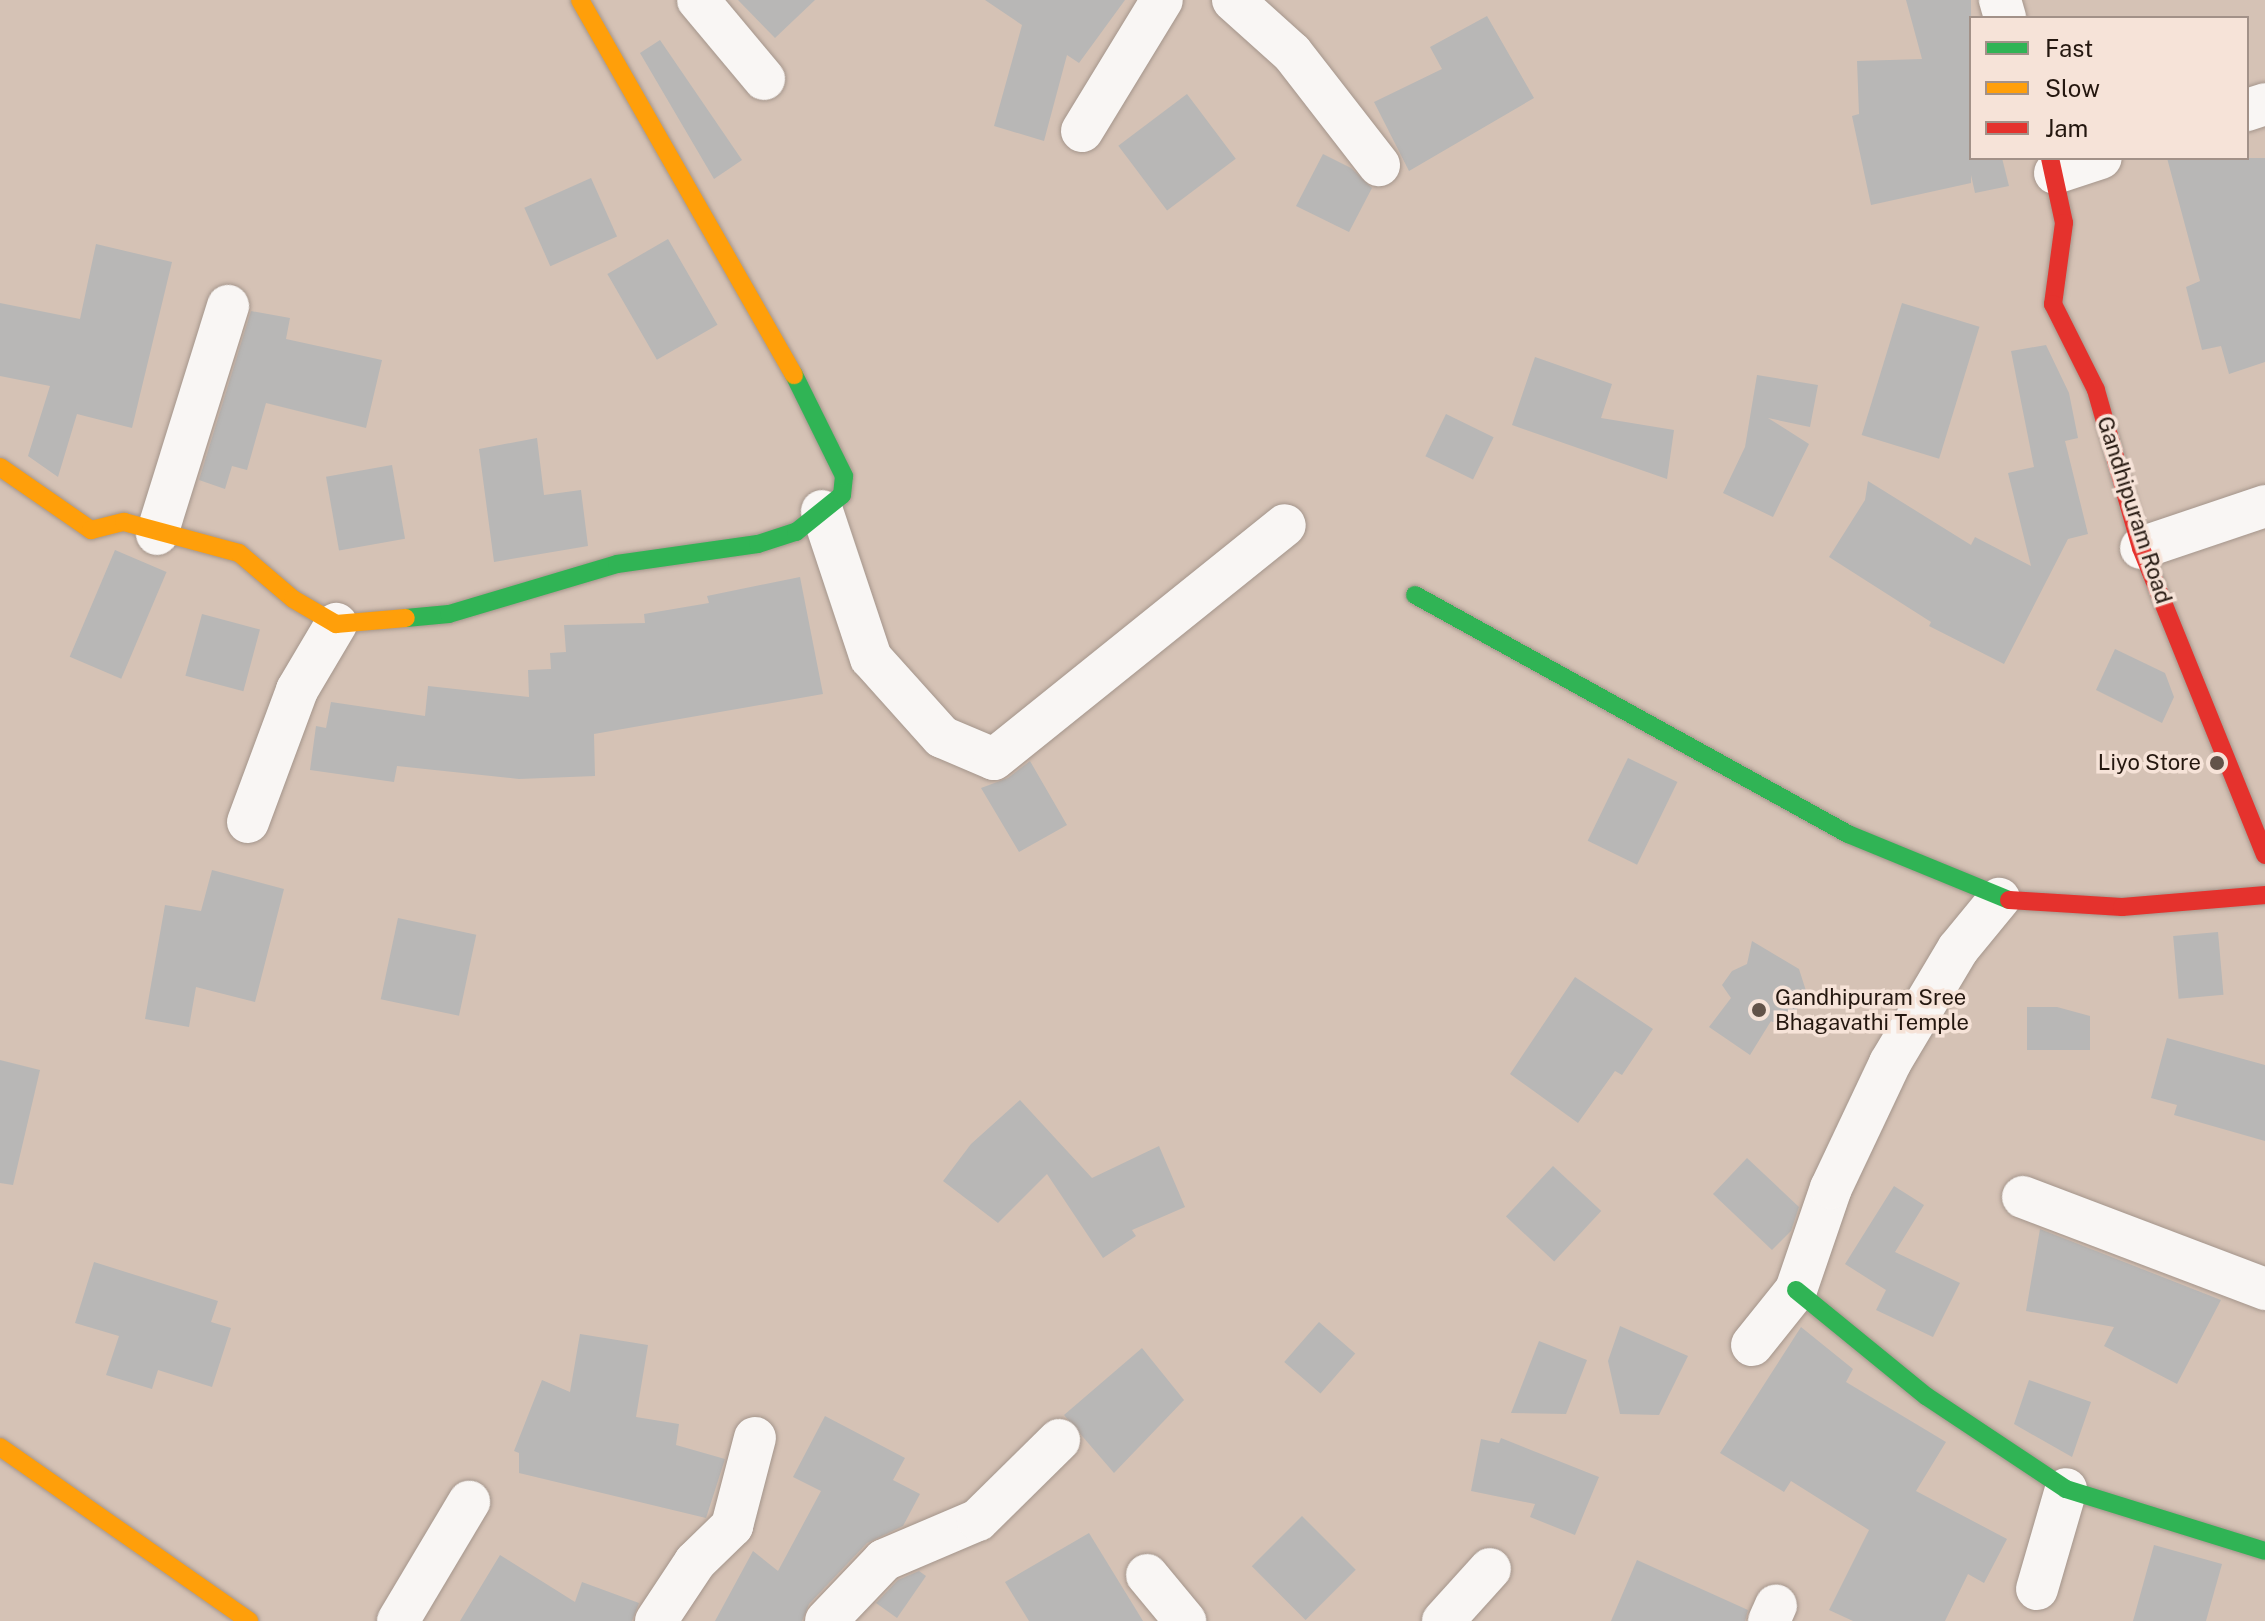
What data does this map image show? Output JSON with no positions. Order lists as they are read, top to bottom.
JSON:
{
  "streets": {
    "street": ["Gandhipuram Road"]
  },
  "places": ["Liyo Store", "Gandhipuram Sree Bhagavathi Temple"],
  "legend": ["Fast", "Slow", "Jam"]
}
